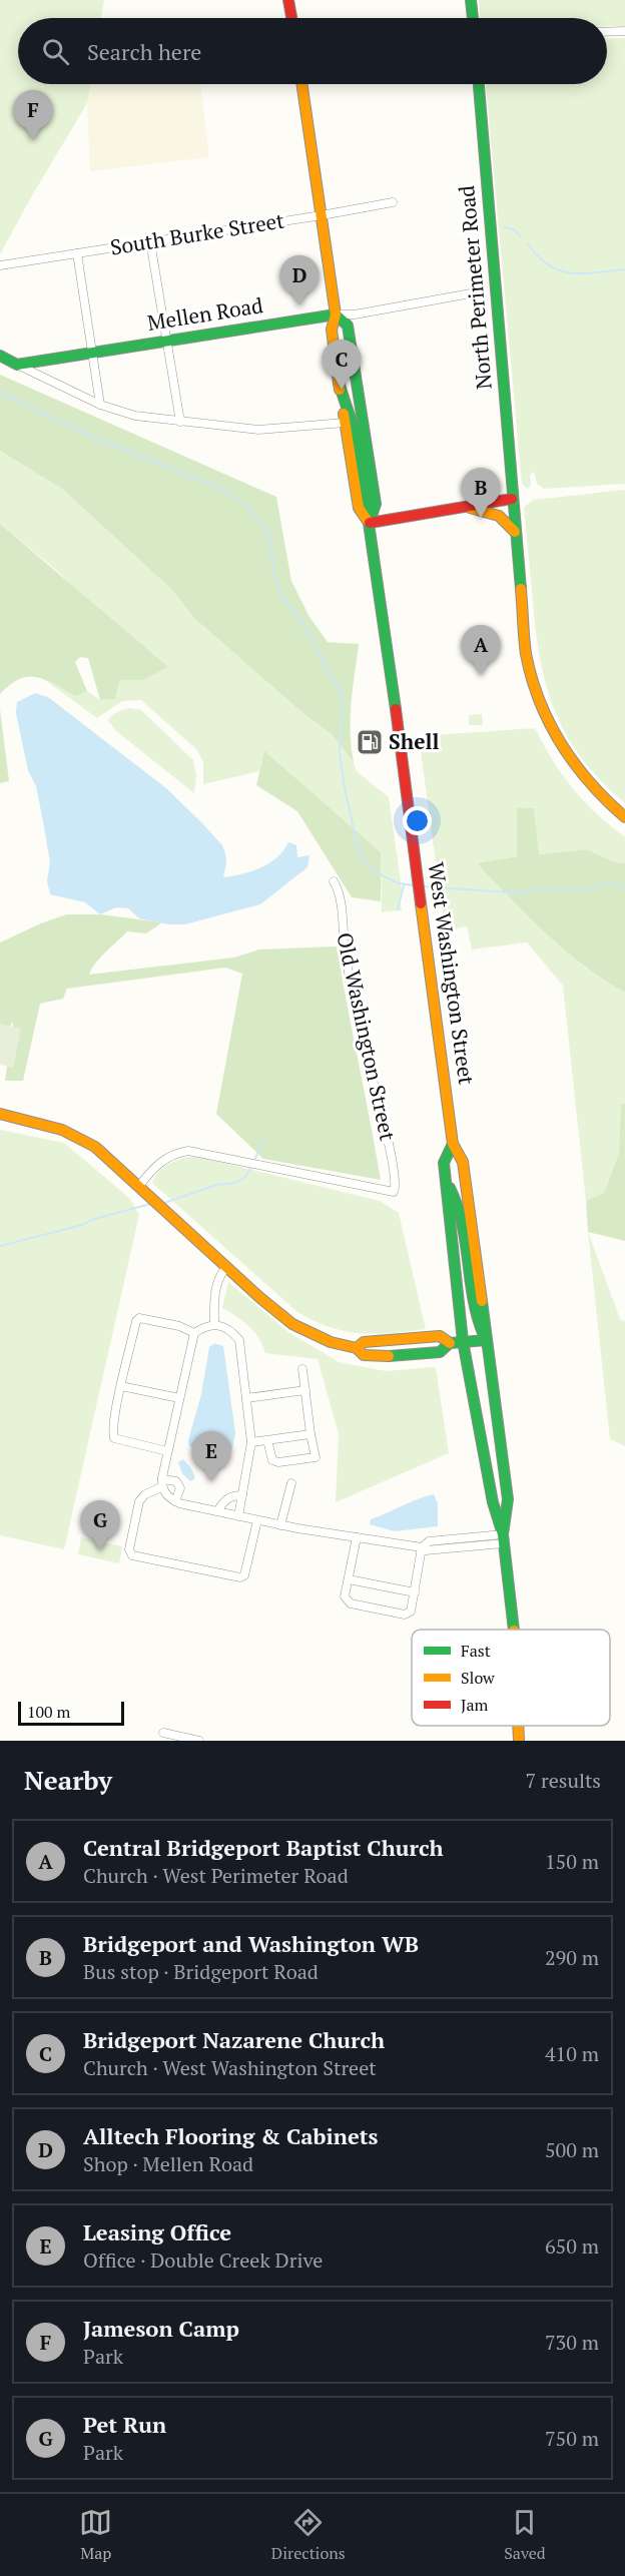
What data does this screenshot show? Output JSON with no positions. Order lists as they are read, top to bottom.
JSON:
{
  "streets": {
    "main road": ["North Perimeter Road", "Mellen Road", "West Washington Street"],
    "street": ["South Burke Street", "Old Washington Street"]
  },
  "crossings": [
    ["South Burke Street", "West Washington Street"],
    ["Mellen Road", "West Washington Street"]
  ],
  "places": {
    "fuel station": ["Shell"]
  },
  "legend": ["Fast", "Slow", "Jam"],
  "scale_bar": "100 m",
  "page": {
    "search": "Search here",
    "pins": [
      "F",
      "D",
      "C",
      "B",
      "A",
      "E",
      "G"
    ],
    "scale": "100 m",
    "heading": ["Nearby", "7 results"],
    "list": [
      {
        "mark": "A",
        "name": "Central Bridgeport Baptist Church",
        "note": "Church · West Perimeter Road",
        "value": "150 m"
      },
      {
        "mark": "B",
        "name": "Bridgeport and Washington WB",
        "note": "Bus stop · Bridgeport Road",
        "value": "290 m"
      },
      {
        "mark": "C",
        "name": "Bridgeport Nazarene Church",
        "note": "Church · West Washington Street",
        "value": "410 m"
      },
      {
        "mark": "D",
        "name": "Alltech Flooring & Cabinets",
        "note": "Shop · Mellen Road",
        "value": "500 m"
      },
      {
        "mark": "E",
        "name": "Leasing Office",
        "note": "Office · Double Creek Drive",
        "value": "650 m"
      },
      {
        "mark": "F",
        "name": "Jameson Camp",
        "note": "Park",
        "value": "730 m"
      },
      {
        "mark": "G",
        "name": "Pet Run",
        "note": "Park",
        "value": "750 m"
      }
    ],
    "nav": ["Map", "Directions", "Saved"]
  }
}
